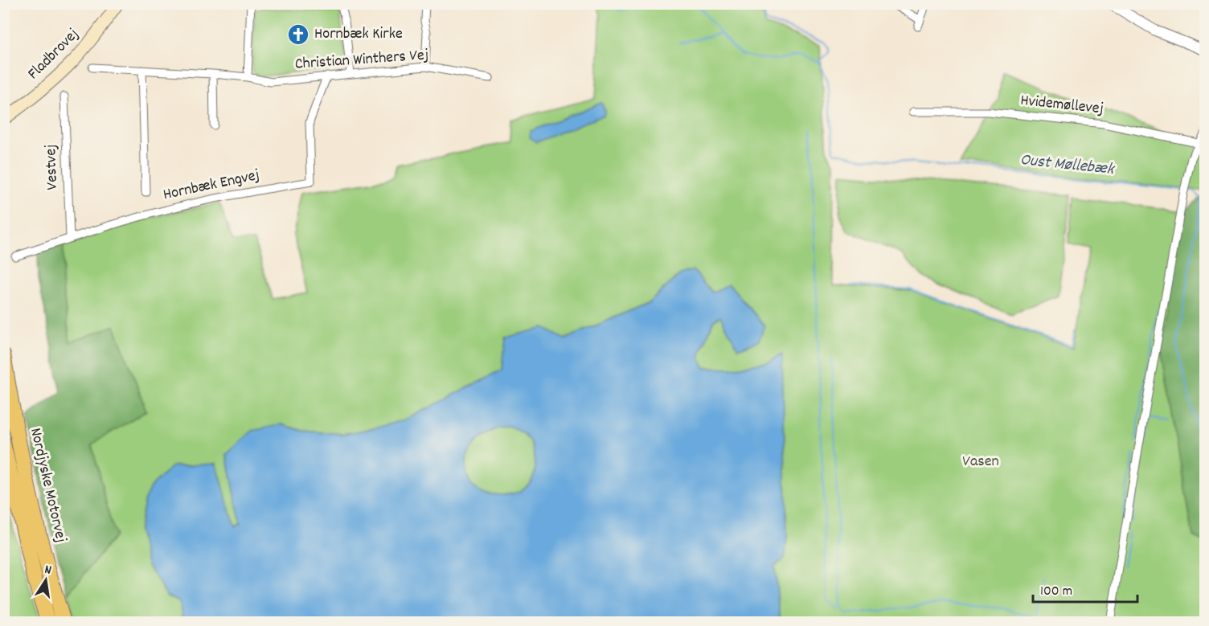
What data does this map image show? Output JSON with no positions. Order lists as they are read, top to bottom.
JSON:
{
  "streets": {
    "highway": ["Nordjyske Motorvej"],
    "main road": ["Fladbrovej"],
    "street": [
      "Christian Winthers Vej",
      "Hvidemøllevej",
      "Vestvej",
      "Hornbæk Engvej"
    ]
  },
  "crossings": [
    ["Christian Winthers Vej", "Hornbæk Engvej"],
    ["Vestvej", "Hornbæk Engvej"]
  ],
  "water": ["Oust Møllebæk"],
  "parks": ["Vasen"],
  "places": {
    "church": ["Hornbæk Kirke"]
  },
  "scale_bar": "100 m",
  "north": "top"
}
